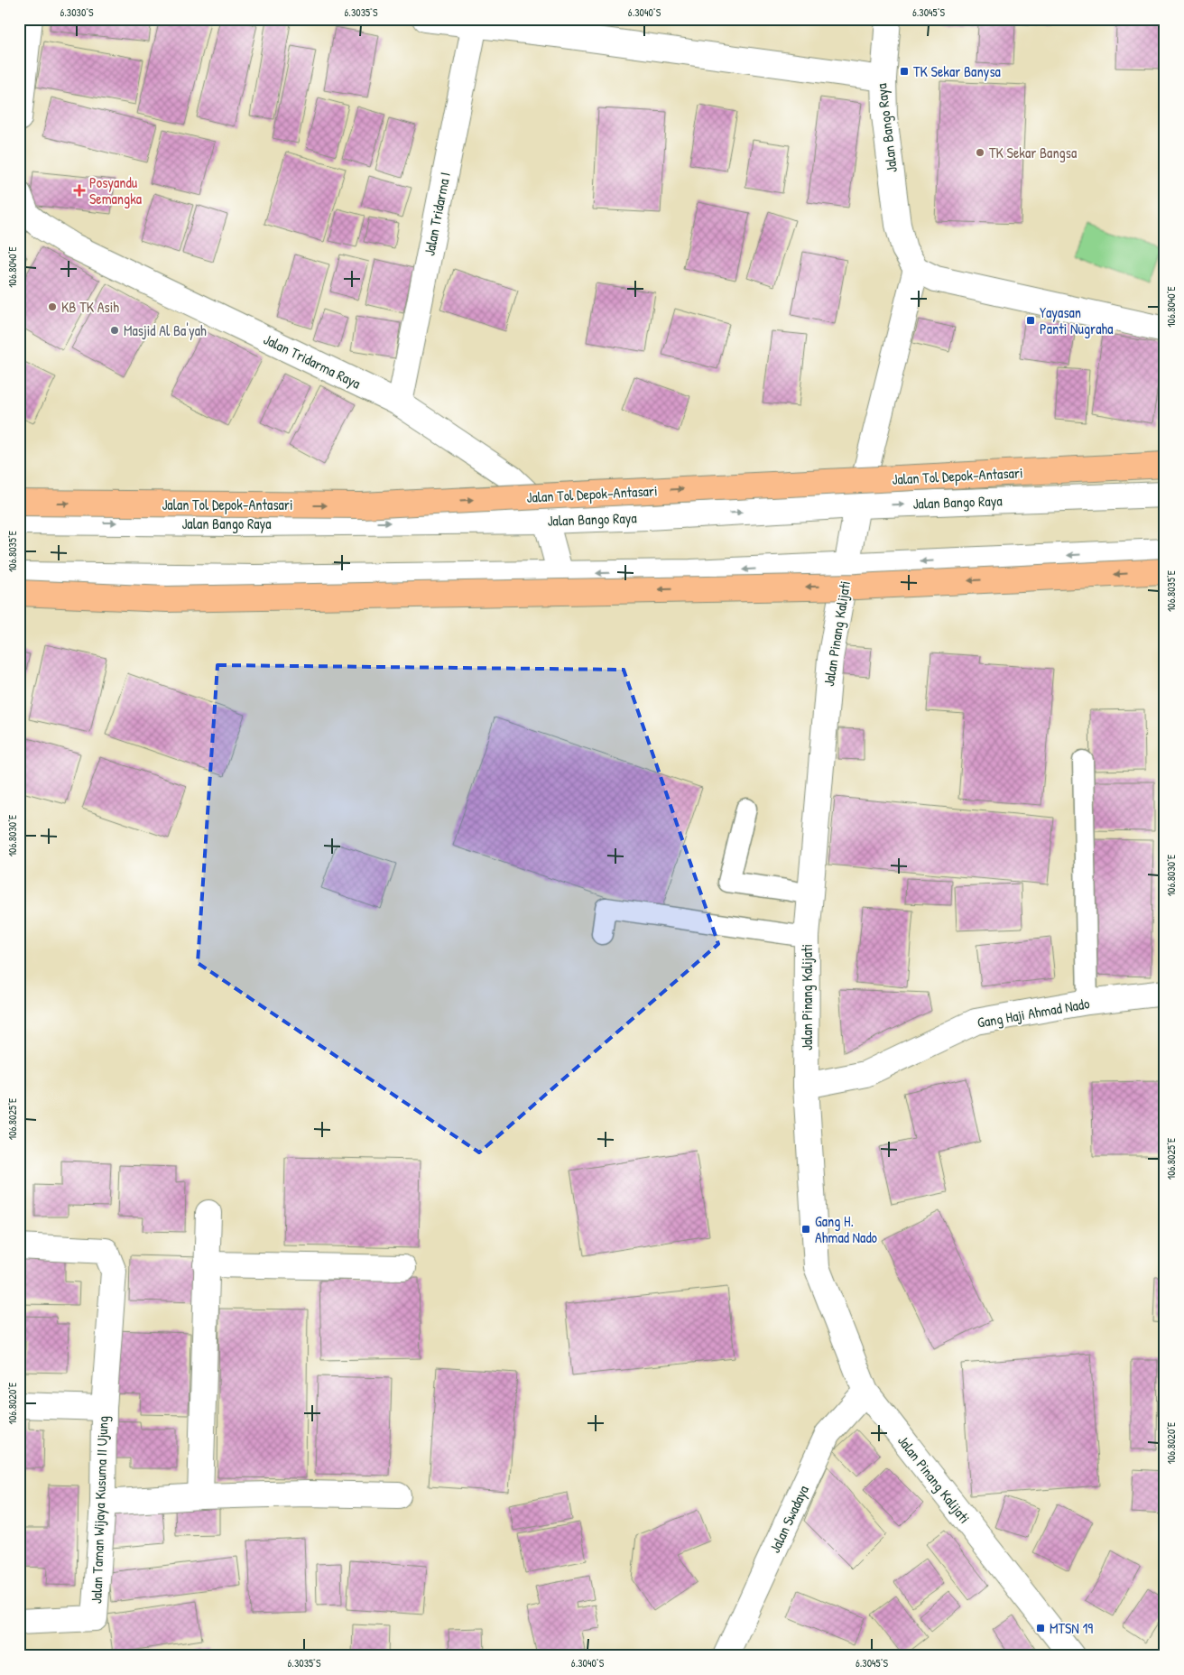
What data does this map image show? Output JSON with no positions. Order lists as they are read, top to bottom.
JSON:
{
  "streets": {
    "highway": ["Jalan Tol Depok–Antasari"],
    "street": [
      "Jalan Bango Raya",
      "Jalan Tridarma I",
      "Jalan Tridarma Raya",
      "Jalan Pinang Kalijati",
      "Gang Haji Ahmad Nado",
      "Jalan Taman Wijaya Kusuma II Ujung",
      "Jalan Swadaya"
    ]
  },
  "crossings": [
    ["Jalan Bango Raya", "Jalan Tridarma I"],
    ["Jalan Bango Raya", "Jalan Tridarma Raya"],
    ["Jalan Bango Raya", "Jalan Pinang Kalijati"],
    ["Jalan Tridarma I", "Jalan Tridarma Raya"],
    ["Jalan Pinang Kalijati", "Gang Haji Ahmad Nado"],
    ["Jalan Pinang Kalijati", "Jalan Swadaya"]
  ],
  "places": {
    "transit": [
      "TK Sekar Banysa",
      "Yayasan Panti Nugraha",
      "Gang H. Ahmad Nado",
      "MTSN 19"
    ],
    "other": ["TK Sekar Bangsa", "KB TK Asih", "Masjid Al Ba'yah"],
    "health": ["Posyandu Semangka"]
  },
  "coordinates": [
    "6.3030°S",
    "6.3035°S",
    "6.3040°S",
    "6.3045°S",
    "106.8040°E",
    "106.8035°E",
    "106.8030°E",
    "106.8025°E",
    "106.8020°E"
  ]
}
